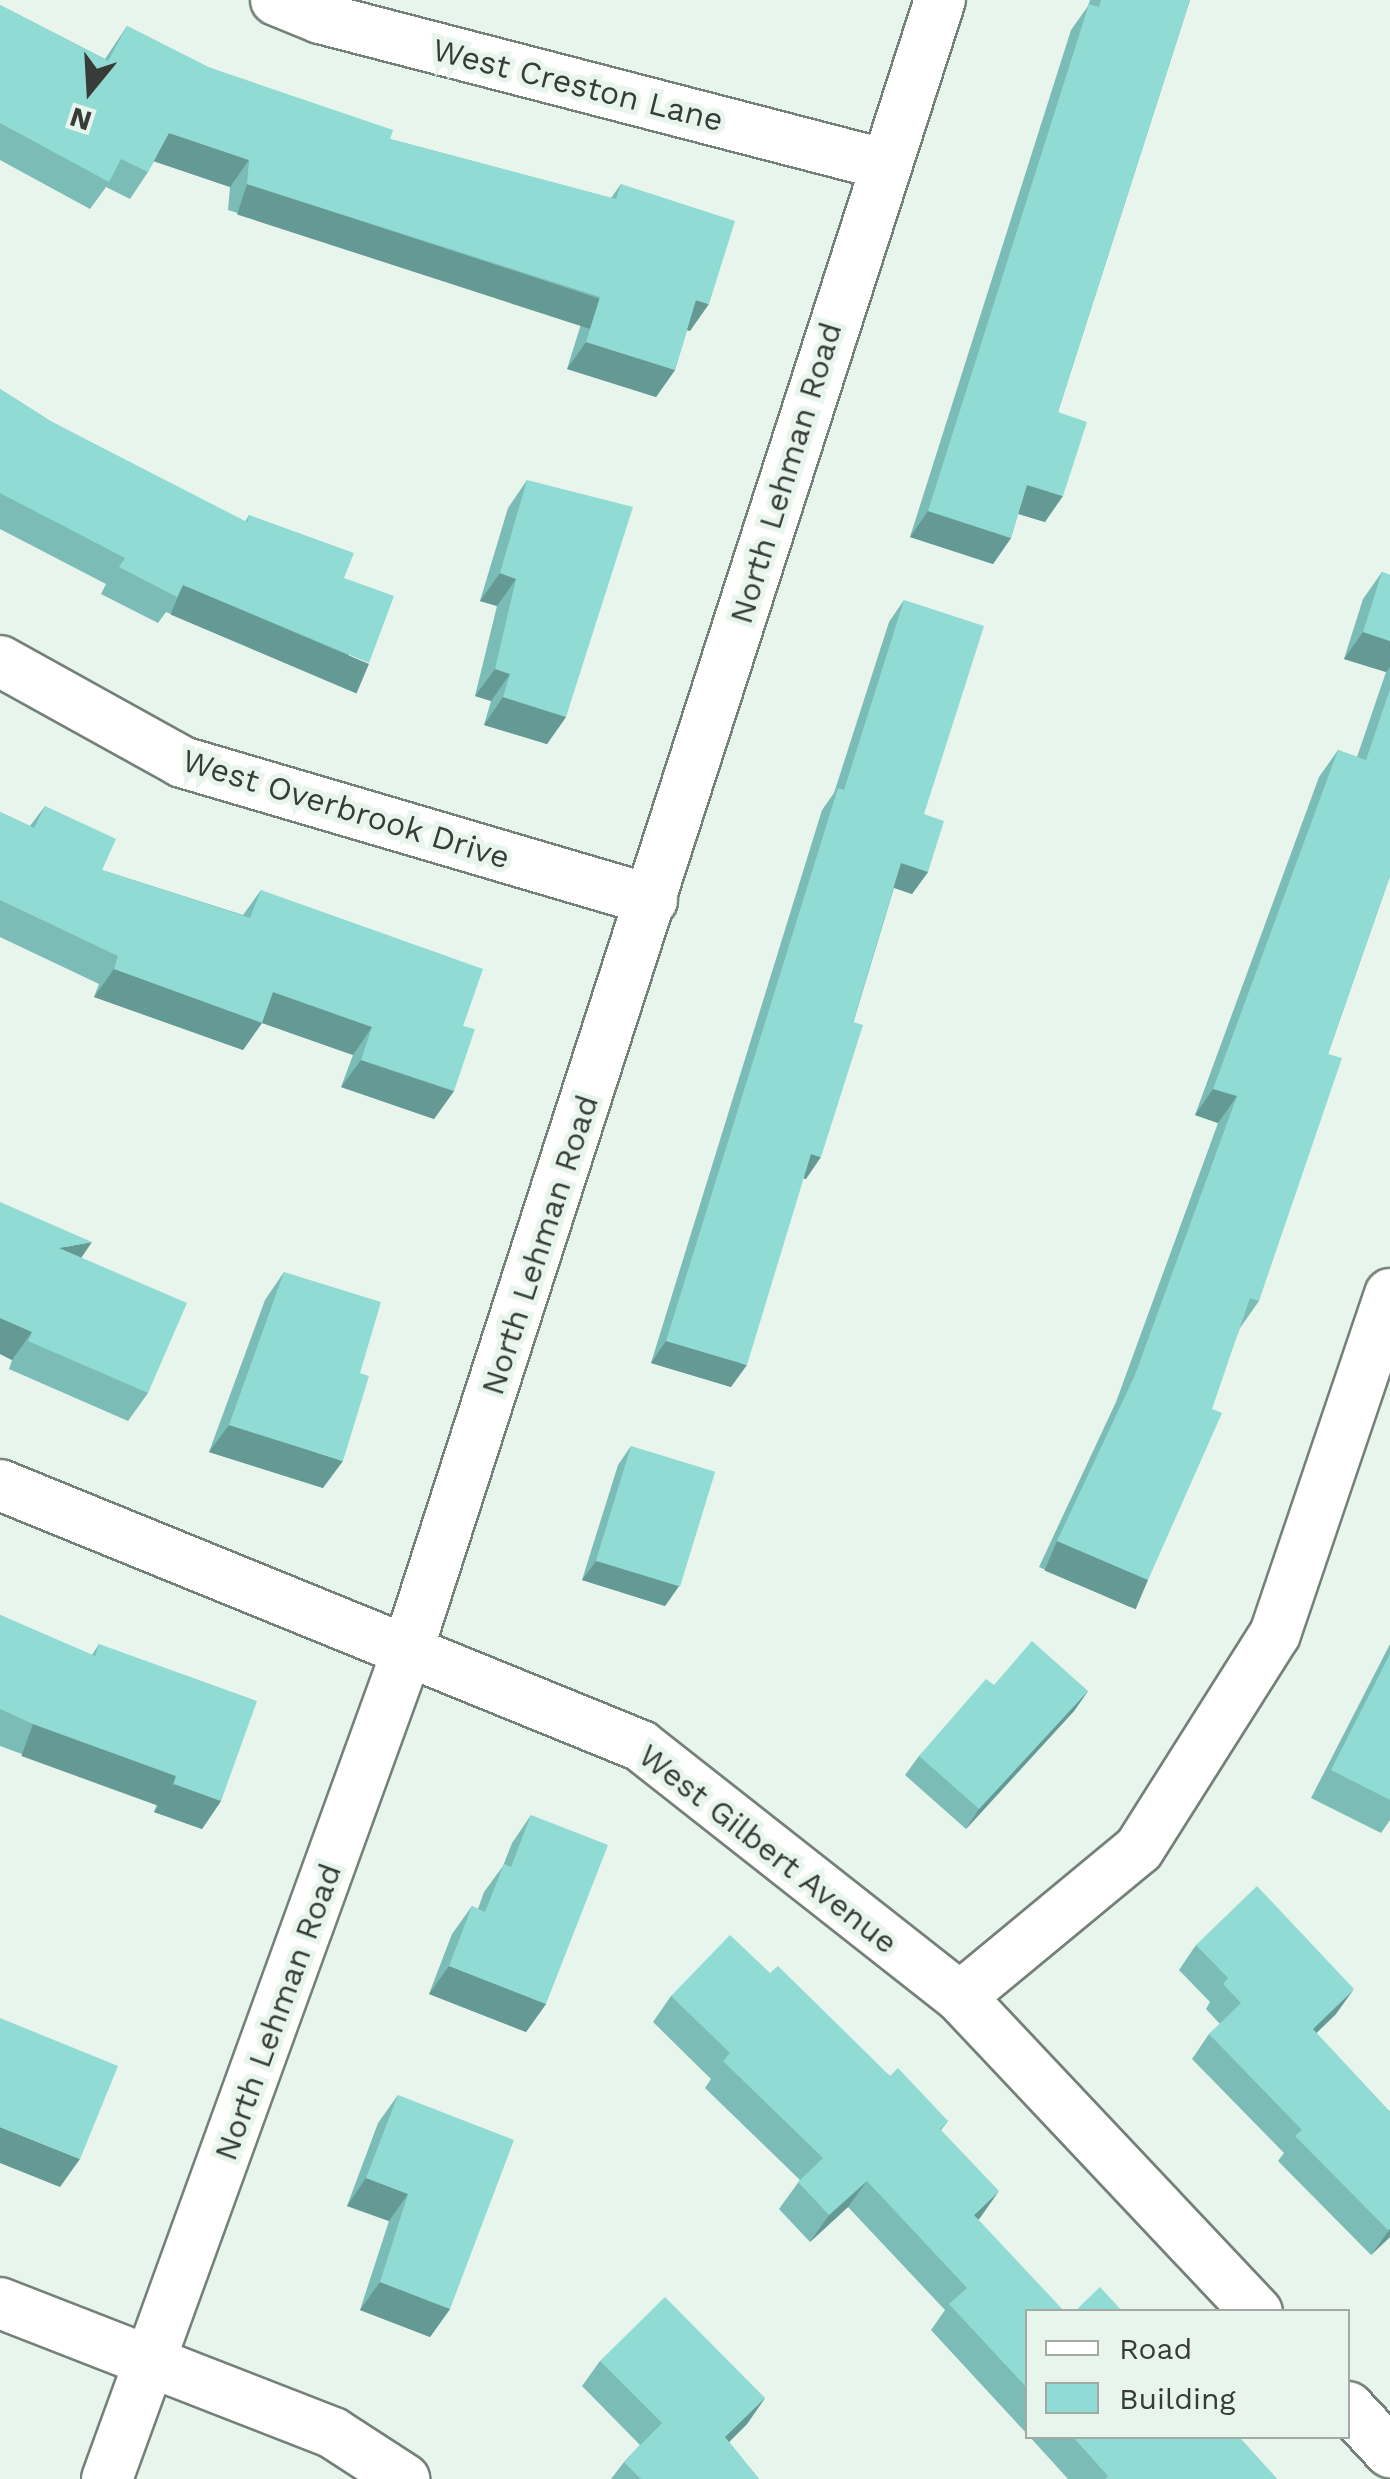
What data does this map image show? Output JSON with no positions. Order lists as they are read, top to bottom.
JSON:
{
  "streets": {
    "street": [
      "West Creston Lane",
      "North Lehman Road",
      "West Overbrook Drive",
      "West Gilbert Avenue"
    ]
  },
  "crossings": [
    ["West Creston Lane", "North Lehman Road"],
    ["North Lehman Road", "West Overbrook Drive"],
    ["North Lehman Road", "West Gilbert Avenue"]
  ],
  "legend": ["Road", "Building"],
  "north": "bottom"
}
